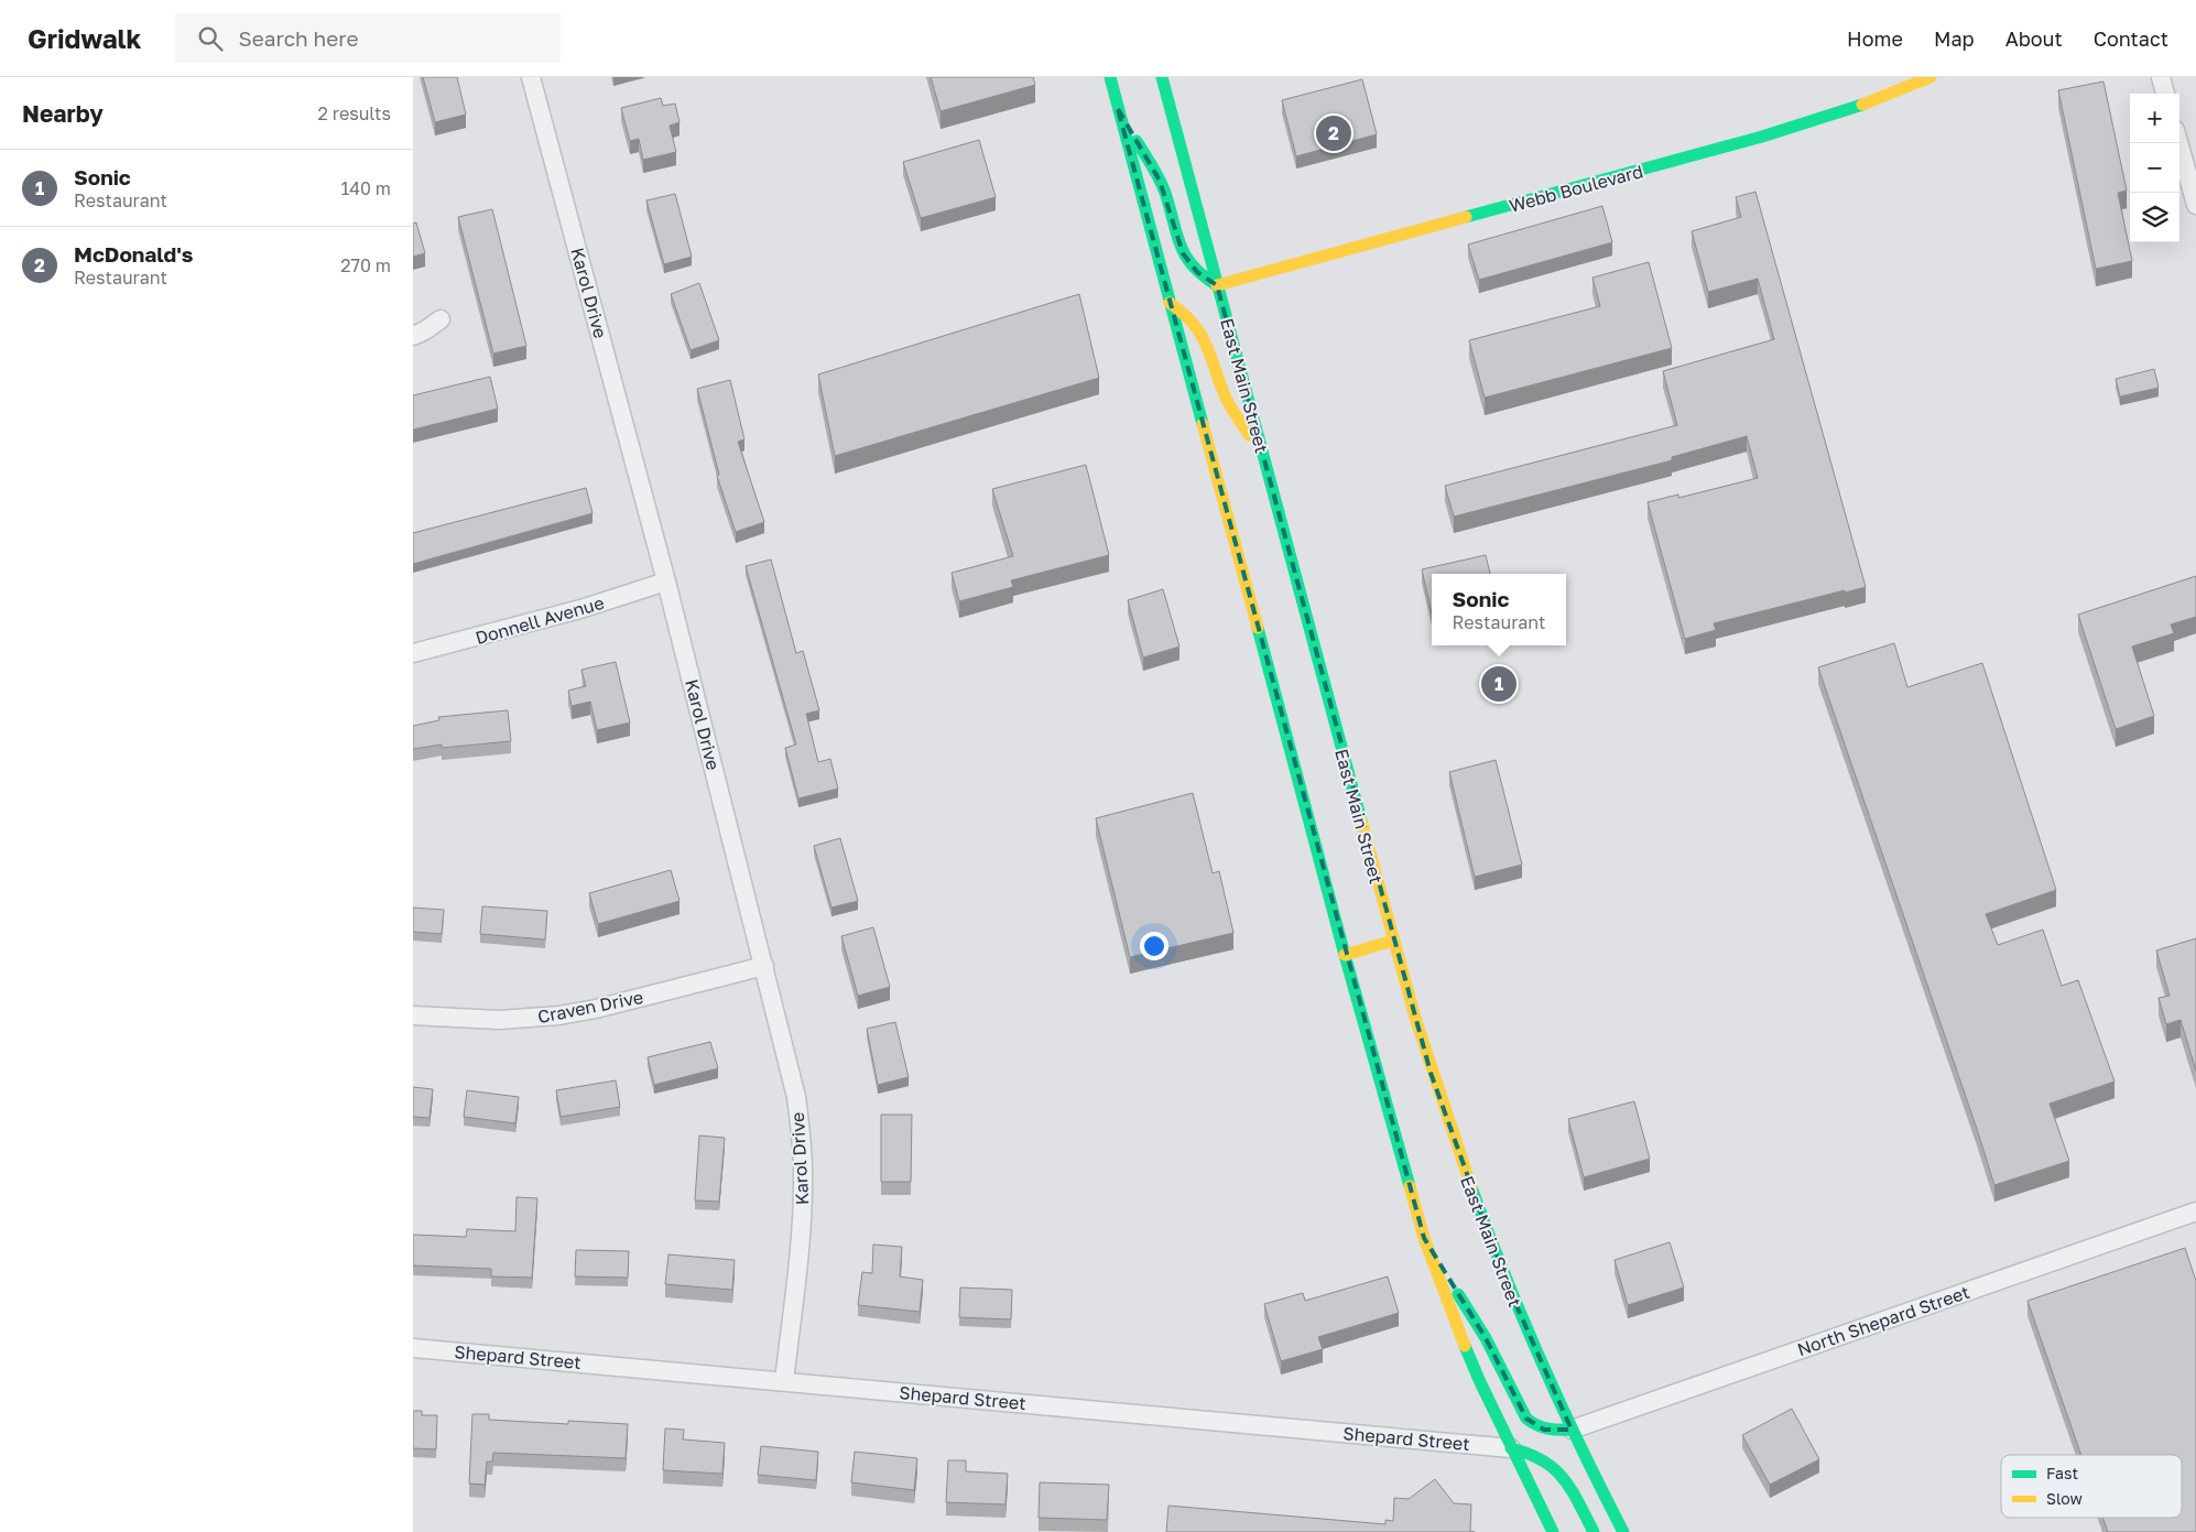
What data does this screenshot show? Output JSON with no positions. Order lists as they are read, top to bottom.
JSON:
{
  "streets": {
    "main road": ["Webb Boulevard", "East Main Street"],
    "street": [
      "Karol Drive",
      "Donnell Avenue",
      "Craven Drive",
      "North Shepard Street",
      "Shepard Street"
    ]
  },
  "crossings": [
    ["Webb Boulevard", "East Main Street"],
    ["Karol Drive", "Donnell Avenue"],
    ["Karol Drive", "Craven Drive"],
    ["Karol Drive", "Shepard Street"],
    ["East Main Street", "North Shepard Street"]
  ],
  "legend": ["Fast", "Slow"],
  "page": {
    "header": "Gridwalk",
    "search": "Search here",
    "nav": [
      "Home",
      "Map",
      "About",
      "Contact"
    ],
    "heading": ["Nearby", "2 results"],
    "map_buttons": ["+", "−"],
    "pins": ["2", "1"],
    "list": [
      {
        "mark": "1",
        "name": "Sonic",
        "note": "Restaurant",
        "value": "140 m"
      },
      {
        "mark": "2",
        "name": "McDonald's",
        "note": "Restaurant",
        "value": "270 m"
      }
    ],
    "popup": ["Sonic", "Restaurant"]
  }
}
